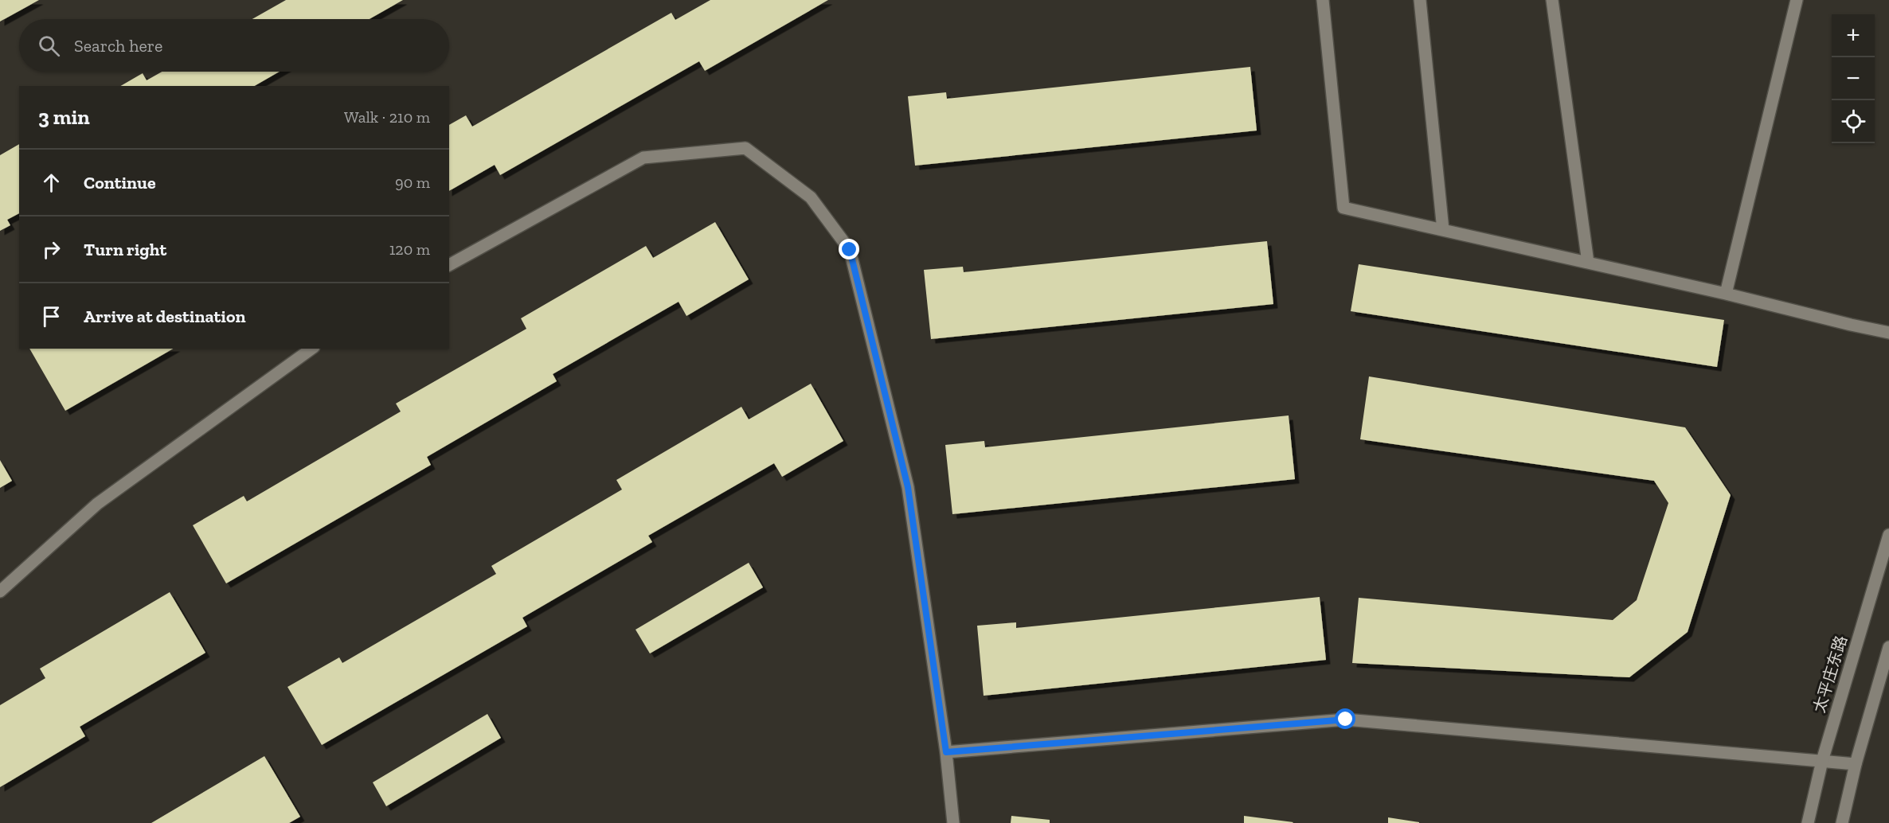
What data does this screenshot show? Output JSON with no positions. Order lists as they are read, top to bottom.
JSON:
{
  "streets": {
    "street": ["太平庄东路"]
  },
  "page": {
    "map_buttons": ["+", "−"],
    "search": "Search here",
    "heading": ["3 min", "Walk · 210 m"],
    "list": [
      ["Continue", "90 m"],
      ["Turn right", "120 m"],
      "Arrive at destination"
    ]
  }
}
